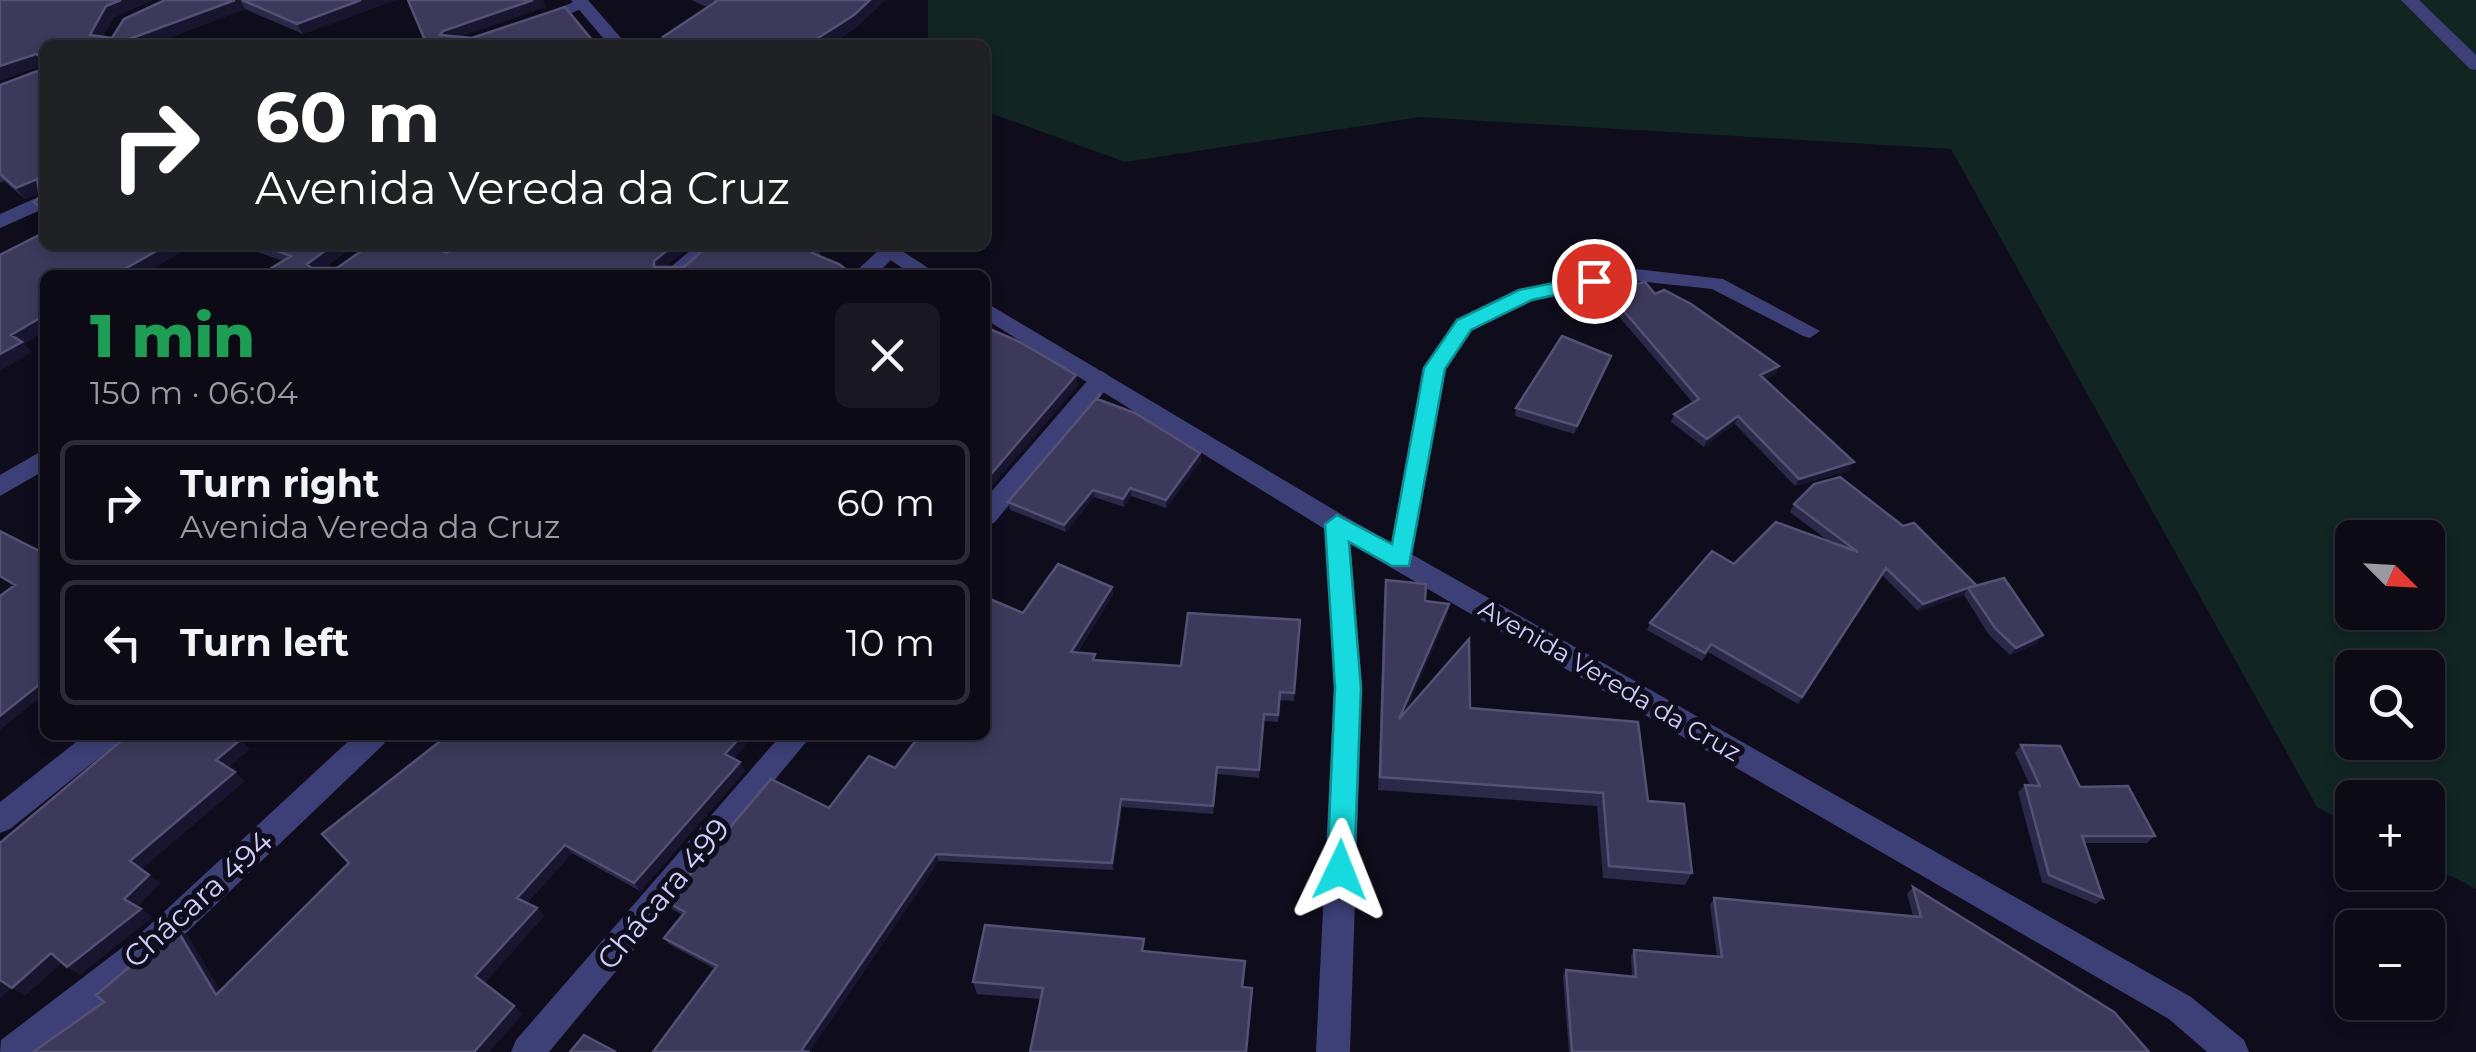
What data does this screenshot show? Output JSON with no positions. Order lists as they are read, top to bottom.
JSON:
{
  "streets": {
    "street": ["Avenida Vereda da Cruz", "Chácara 499", "Chácara 494"]
  },
  "north": "bottom right",
  "page": {
    "turn": ["60 m", "Avenida Vereda da Cruz"],
    "heading": ["1 min", "150 m · 06:04"],
    "list": [
      {
        "name": "Turn right",
        "note": "Avenida Vereda da Cruz",
        "value": "60 m"
      },
      {
        "name": "Turn left",
        "value": "10 m"
      }
    ],
    "map_buttons": ["+", "−"]
  }
}
